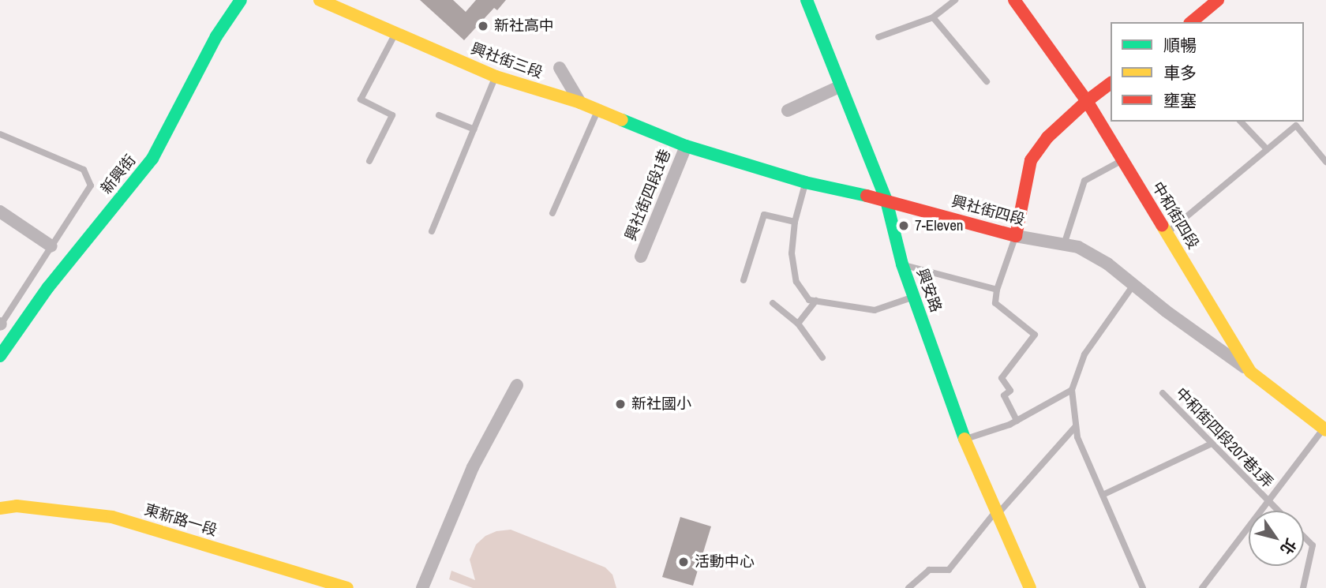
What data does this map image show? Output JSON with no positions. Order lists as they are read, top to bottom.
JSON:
{
  "streets": {
    "street": [
      "興社街三段",
      "新興街",
      "興社街四段1巷",
      "興社街四段",
      "中和街四段",
      "興安路",
      "東新路一段"
    ],
    "lane": ["中和街四段207巷1弄"]
  },
  "crossings": [
    ["興社街三段", "興社街四段1巷"],
    ["興社街三段", "興社街四段"],
    ["興社街四段1巷", "興社街四段"],
    ["興社街四段", "中和街四段"],
    ["興社街四段", "興安路"]
  ],
  "places": [
    "新社高中",
    "7-Eleven",
    "新社國小",
    "活動中心"
  ],
  "legend": ["順暢", "車多", "壅塞"],
  "north": "bottom right"
}
